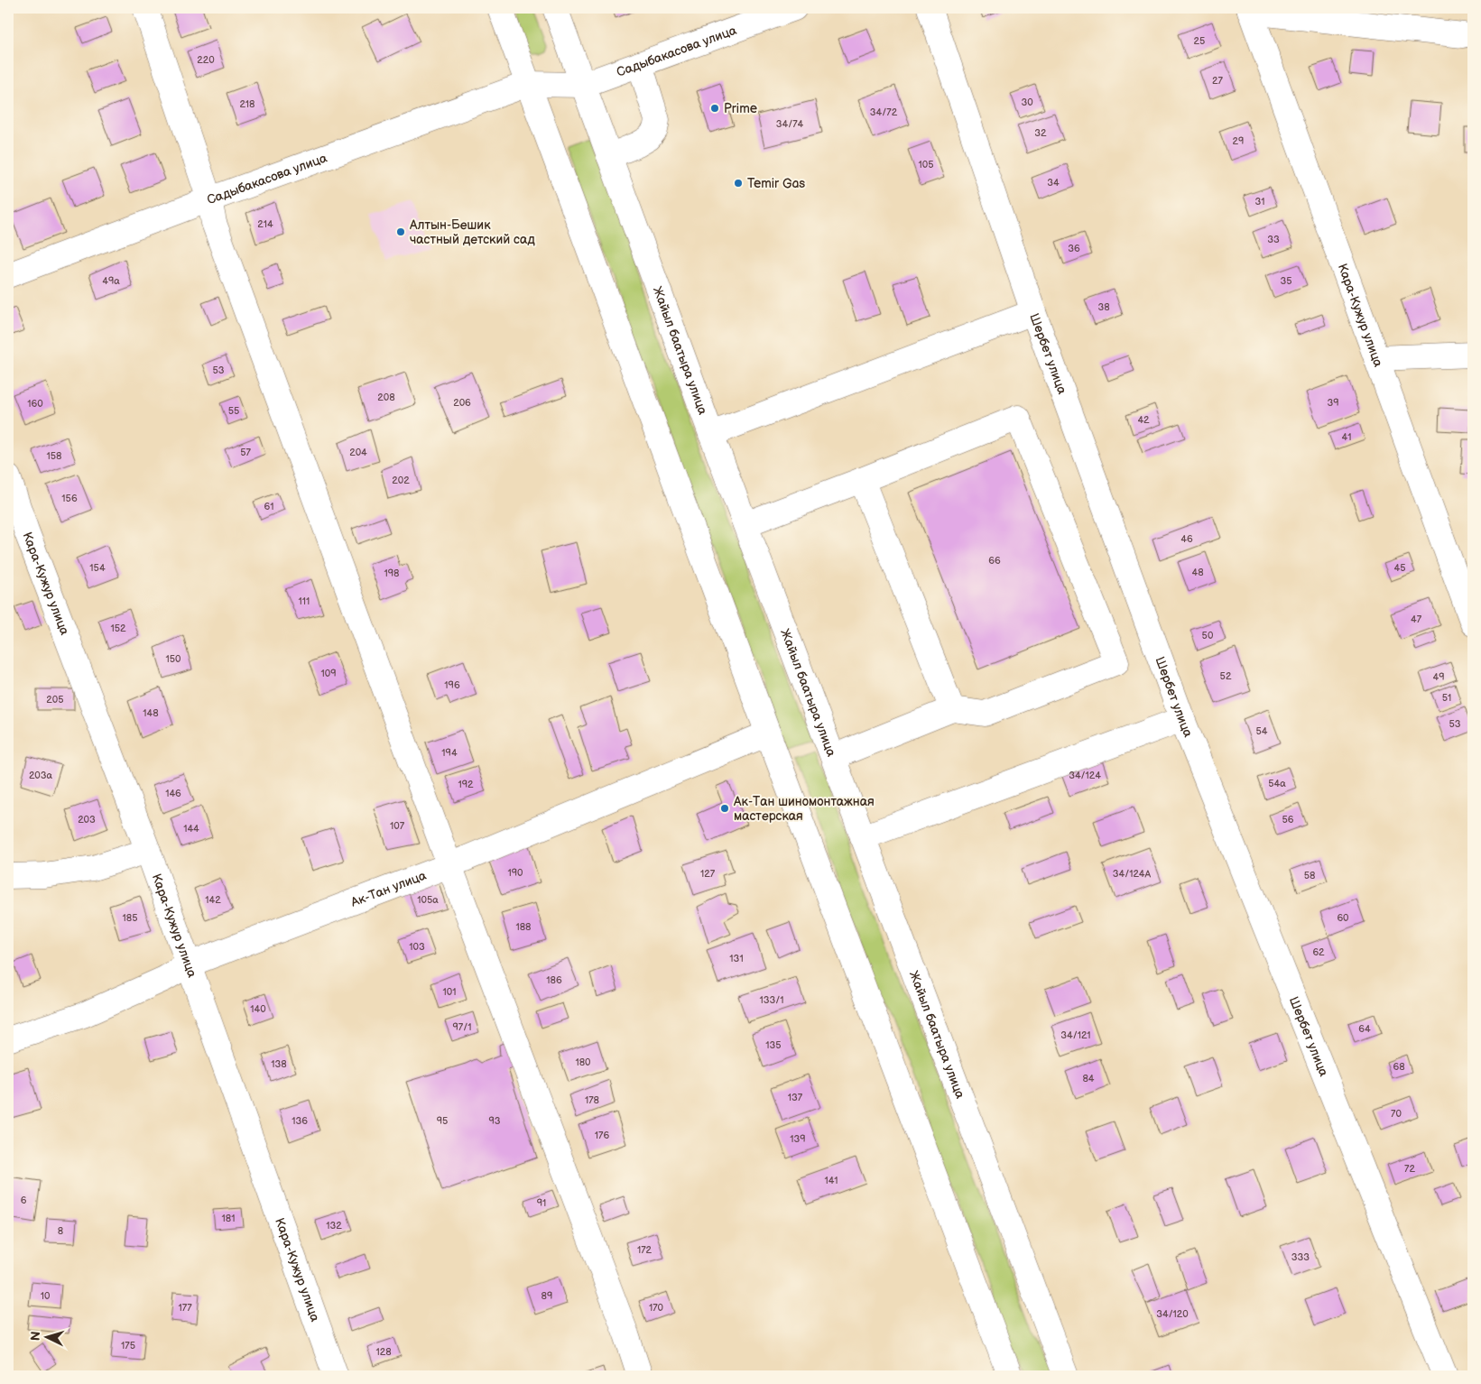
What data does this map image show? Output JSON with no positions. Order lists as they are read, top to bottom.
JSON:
{
  "streets": {
    "street": [
      "Садыбакасова улица",
      "Кара-Кужур улица",
      "Жайыл баатыра улица",
      "Шербет улица",
      "Ак-Тан улица"
    ]
  },
  "crossings": [
    ["Садыбакасова улица", "Жайыл баатыра улица"],
    ["Кара-Кужур улица", "Ак-Тан улица"]
  ],
  "places": [
    "Prime",
    "Temir Gas",
    "Алтын-Бешик частный детский сад",
    "Ак-Тан шиномонтажная мастерская"
  ],
  "house_numbers": [
    "25",
    "220",
    "27",
    "30",
    "218",
    "34/72",
    "34/74",
    "32",
    "29",
    "105",
    "34",
    "31",
    "214",
    "33",
    "36",
    "49а",
    "35",
    "38",
    "53",
    "208",
    "206",
    "39",
    "160",
    "55",
    "42",
    "41",
    "57",
    "204",
    "158",
    "202",
    "156",
    "61",
    "46",
    "66",
    "154",
    "45",
    "48",
    "198",
    "111",
    "47",
    "152",
    "50",
    "150",
    "109",
    "52",
    "49",
    "196",
    "51",
    "205",
    "148",
    "53",
    "54",
    "194",
    "203а",
    "34/124",
    "54а",
    "192",
    "146",
    "203",
    "56",
    "107",
    "144",
    "190",
    "127",
    "34/124А",
    "58",
    "142",
    "105а",
    "185",
    "60",
    "188",
    "103",
    "62",
    "131",
    "186",
    "101",
    "133/1",
    "140",
    "97/1",
    "64",
    "34/121",
    "135",
    "180",
    "138",
    "68",
    "84",
    "137",
    "178",
    "70",
    "136",
    "95",
    "93",
    "176",
    "139",
    "72",
    "141",
    "6",
    "91",
    "181",
    "132",
    "8",
    "172",
    "333",
    "10",
    "89",
    "177",
    "170",
    "34/120",
    "175",
    "128"
  ],
  "north": "left"
}
